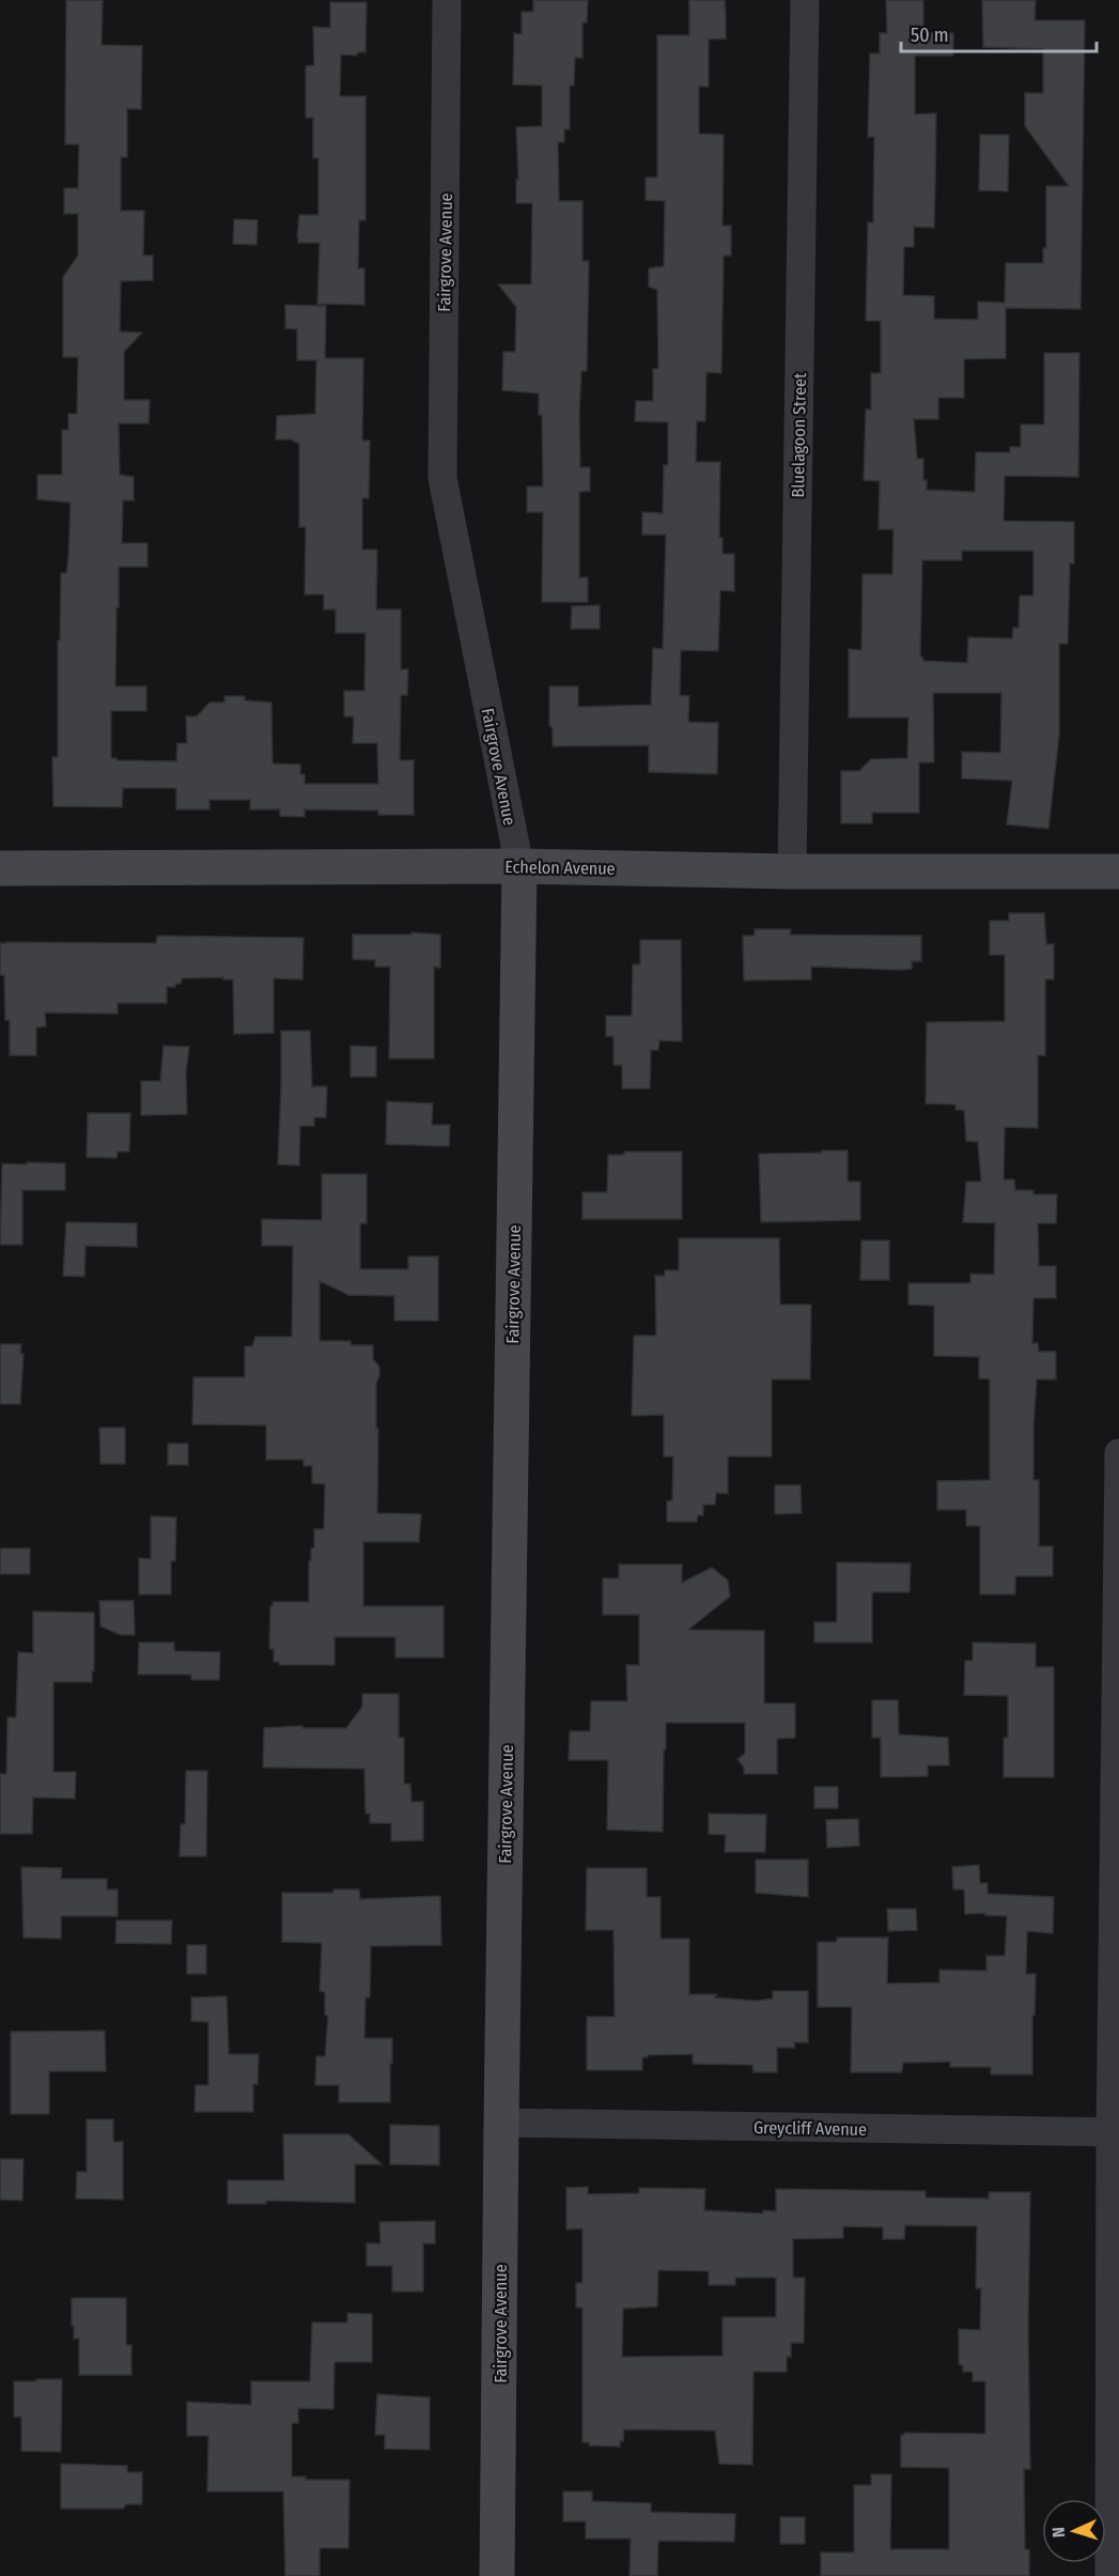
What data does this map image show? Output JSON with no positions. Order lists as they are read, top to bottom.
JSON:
{
  "streets": {
    "street": [
      "Fairgrove Avenue",
      "Bluelagoon Street",
      "Echelon Avenue",
      "Greycliff Avenue"
    ]
  },
  "crossings": [
    ["Fairgrove Avenue", "Echelon Avenue"],
    ["Fairgrove Avenue", "Greycliff Avenue"],
    ["Bluelagoon Street", "Echelon Avenue"]
  ],
  "scale_bar": "50 m",
  "north": "left"
}
